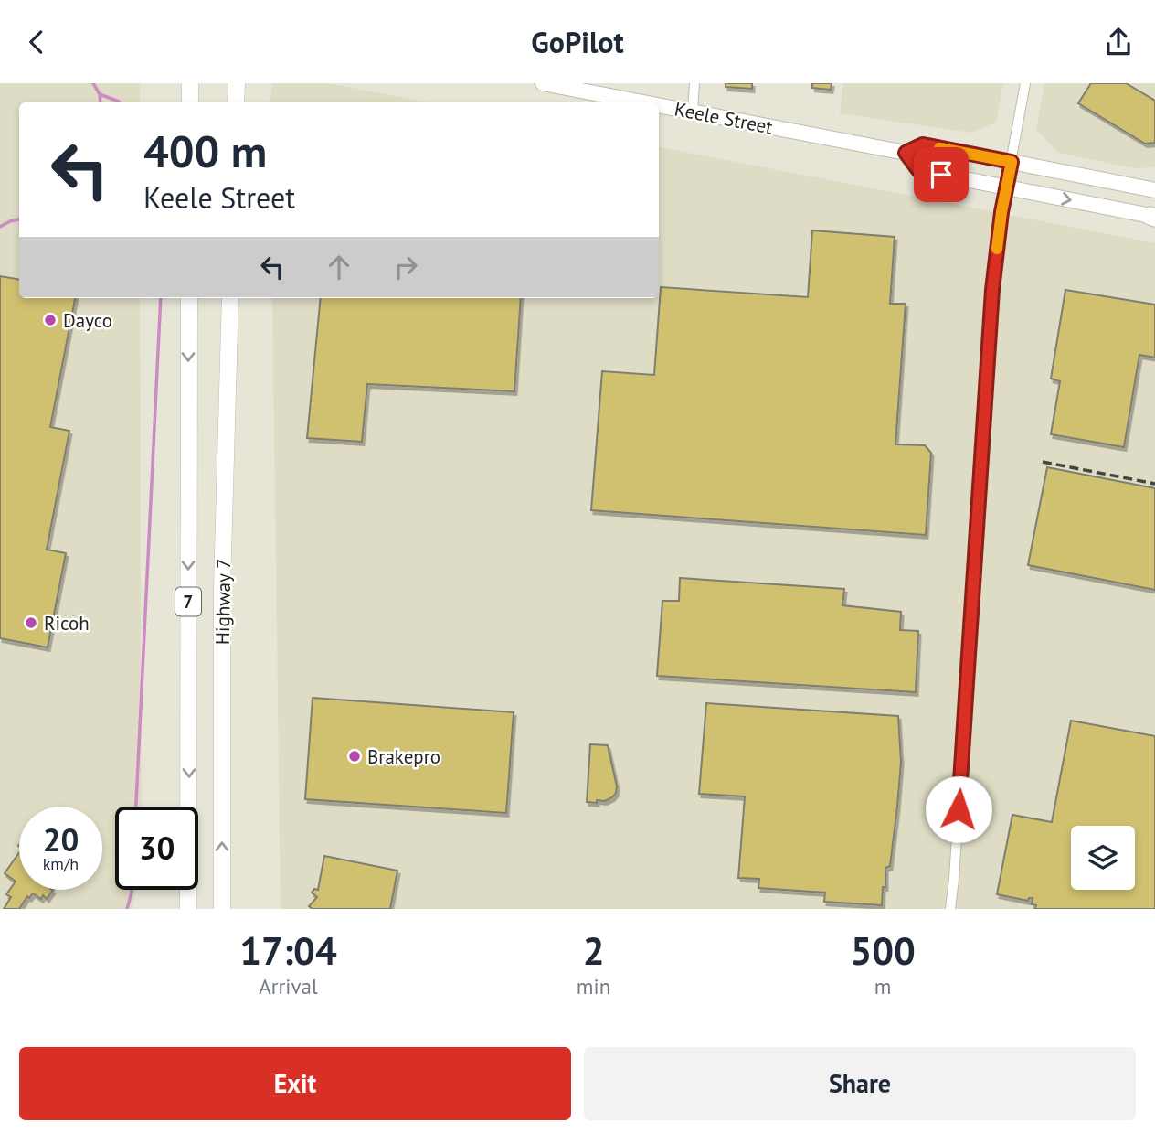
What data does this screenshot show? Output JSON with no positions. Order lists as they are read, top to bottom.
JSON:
{
  "streets": {
    "main road": ["Keele Street", "7", "Highway 7"]
  },
  "places": ["Dayco", "Ricoh", "Brakepro"],
  "page": {
    "header": "GoPilot",
    "turn": ["400 m", "Keele Street"],
    "speed": "20 km/h",
    "limit": "30",
    "eta": [
      "17:04",
      "Arrival",
      "2",
      "min",
      "500",
      "m"
    ],
    "buttons": ["Exit", "Share"]
  }
}
